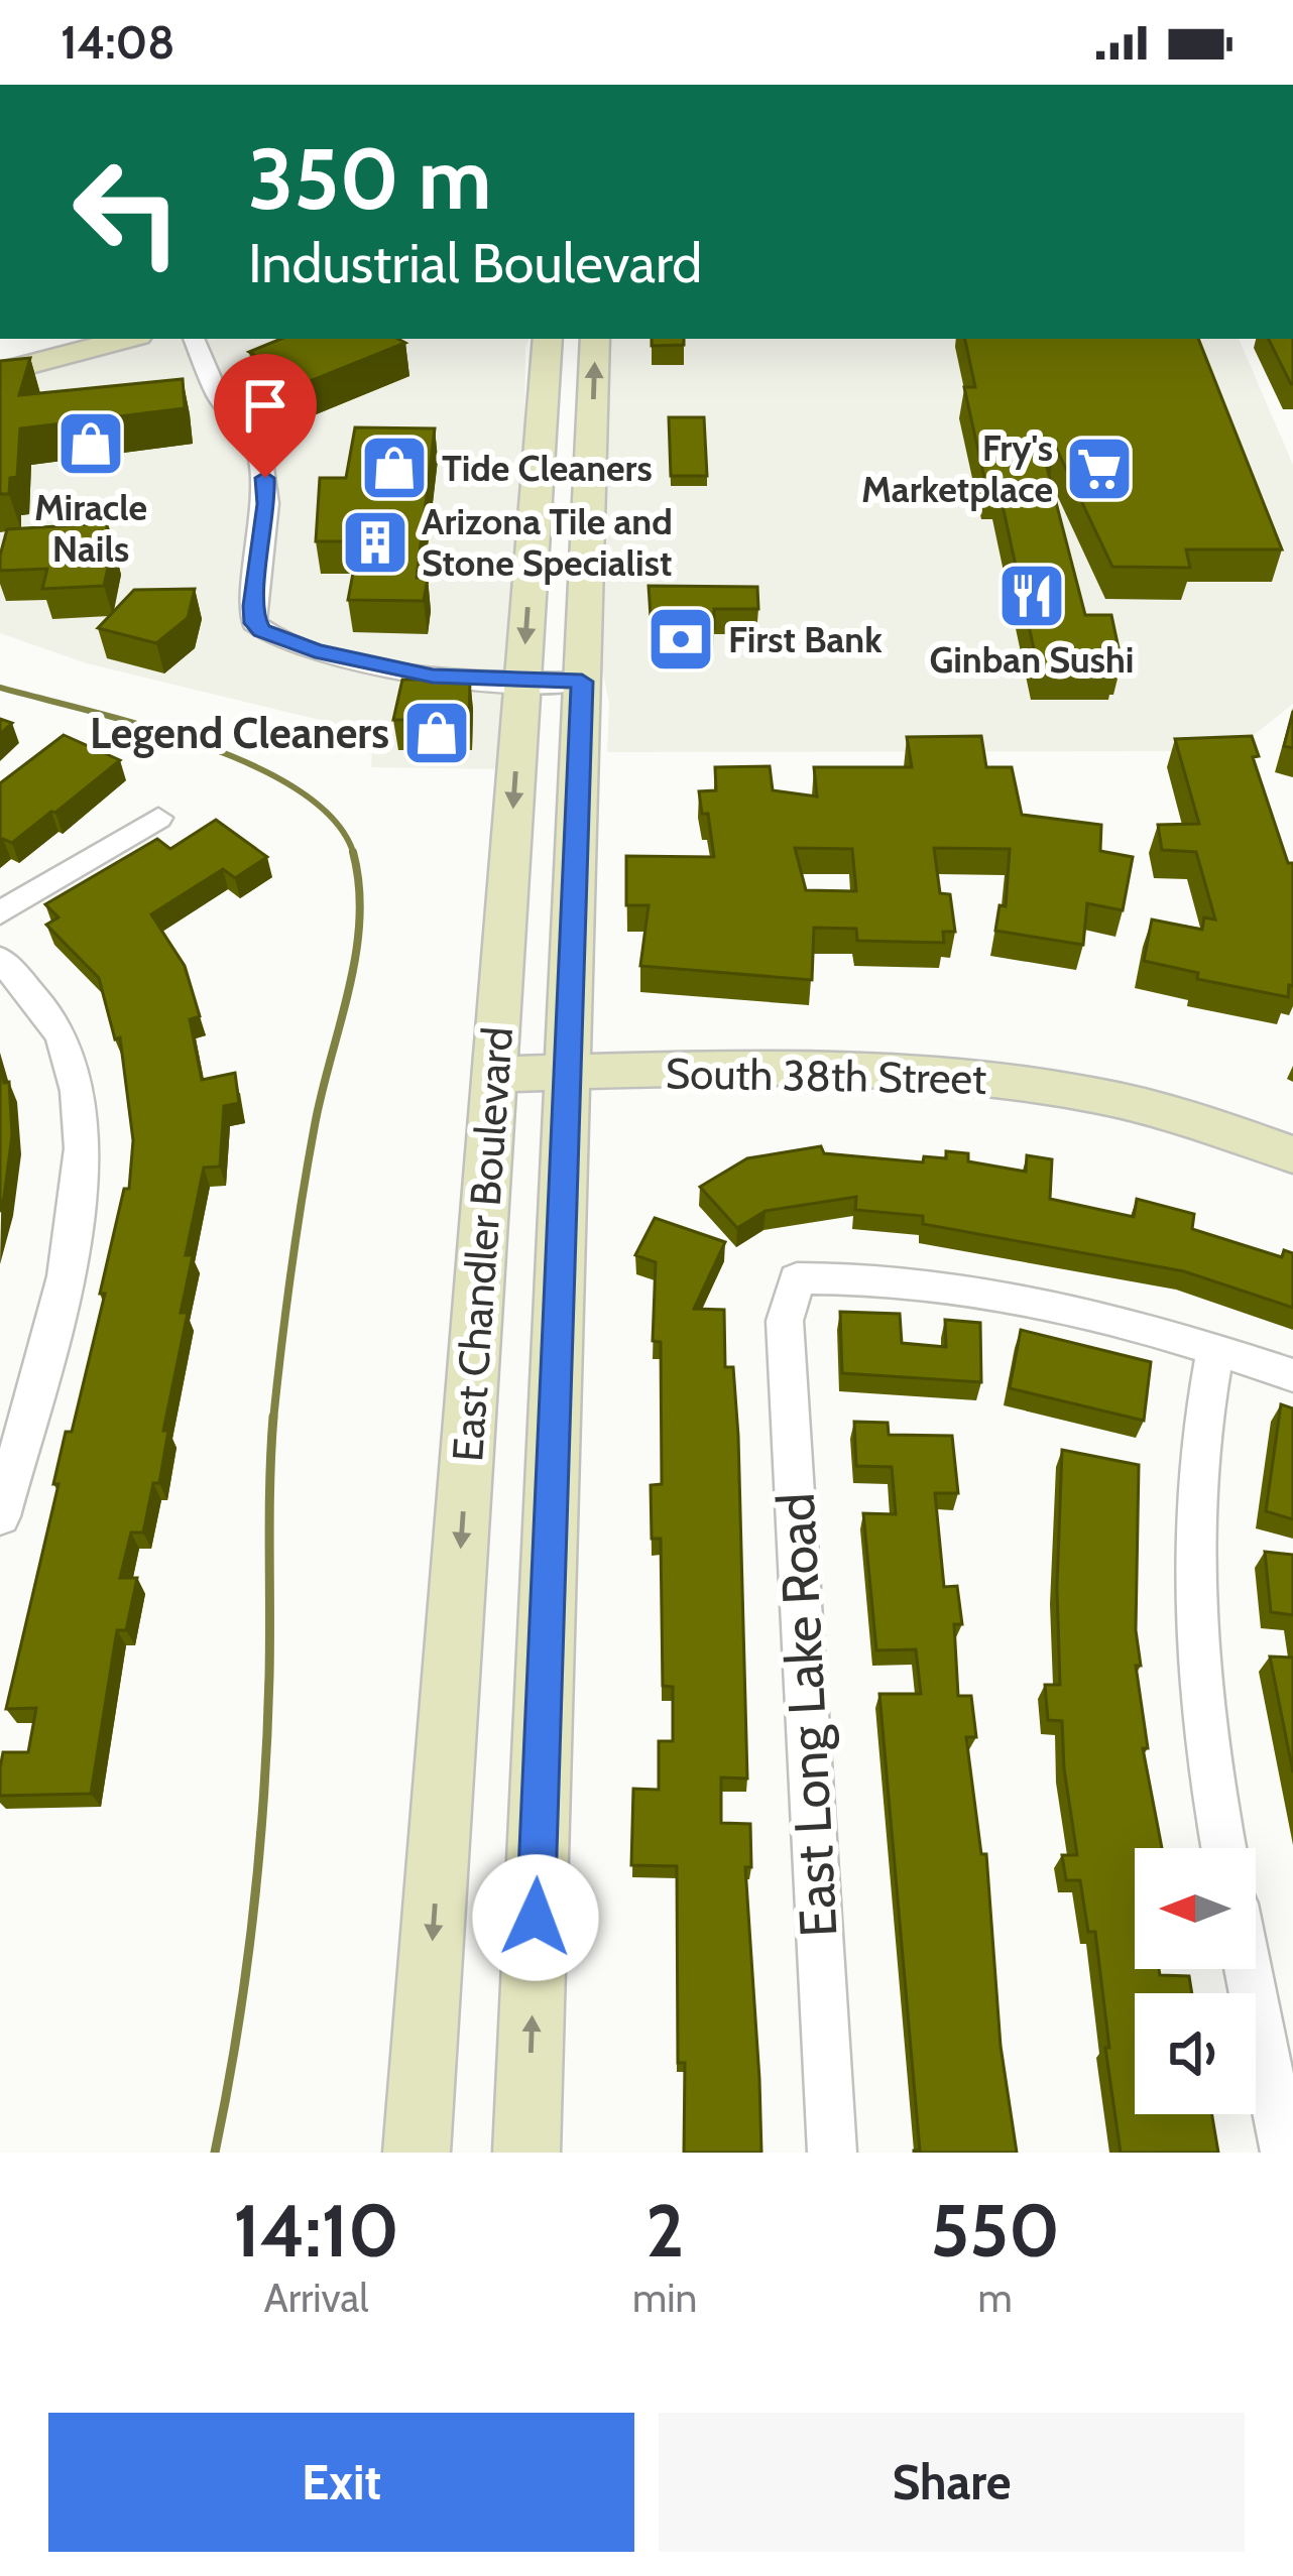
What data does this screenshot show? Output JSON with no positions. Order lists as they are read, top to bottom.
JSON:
{
  "streets": {
    "main road": ["South 38th Street", "East Chandler Boulevard"],
    "street": ["East Long Lake Road"]
  },
  "crossings": [
    ["South 38th Street", "East Chandler Boulevard"]
  ],
  "places": {
    "shop": ["Miracle Nails", "Tide Cleaners", "Legend Cleaners"],
    "supermarket": ["Fry's Marketplace"],
    "building": ["Arizona Tile and Stone Specialist"],
    "restaurant": ["Ginban Sushi"],
    "bank": ["First Bank"]
  },
  "north": "left",
  "page": {
    "status": "14:08",
    "turn": ["350 m", "Industrial Boulevard"],
    "eta": [
      "14:10",
      "Arrival",
      "2",
      "min",
      "550",
      "m"
    ],
    "buttons": ["Exit", "Share"]
  }
}
